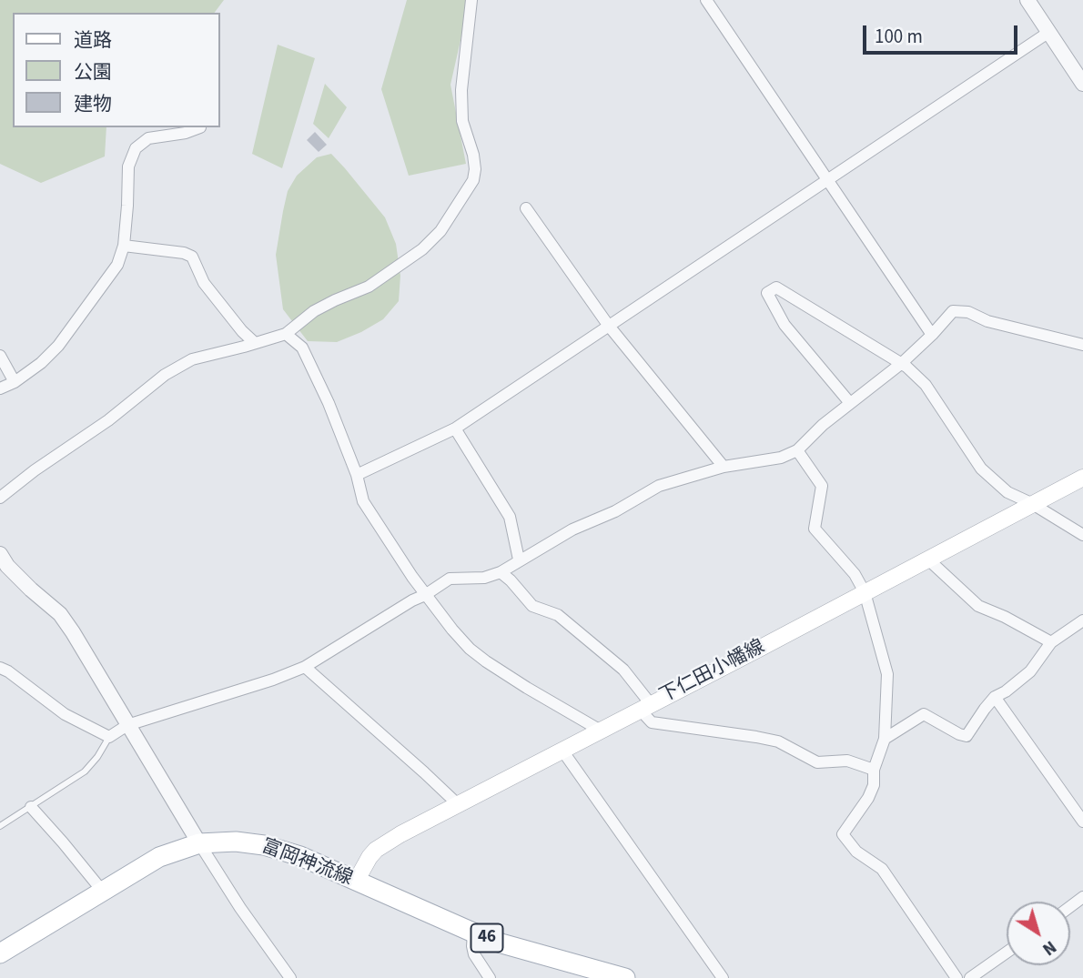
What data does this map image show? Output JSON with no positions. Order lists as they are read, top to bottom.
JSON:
{
  "streets": {
    "main road": ["下仁田小幡線", "富岡神流線", "46"]
  },
  "crossings": [
    ["下仁田小幡線", "富岡神流線"]
  ],
  "legend": ["道路", "公園", "建物"],
  "scale_bar": "100 m",
  "north": "bottom right"
}
